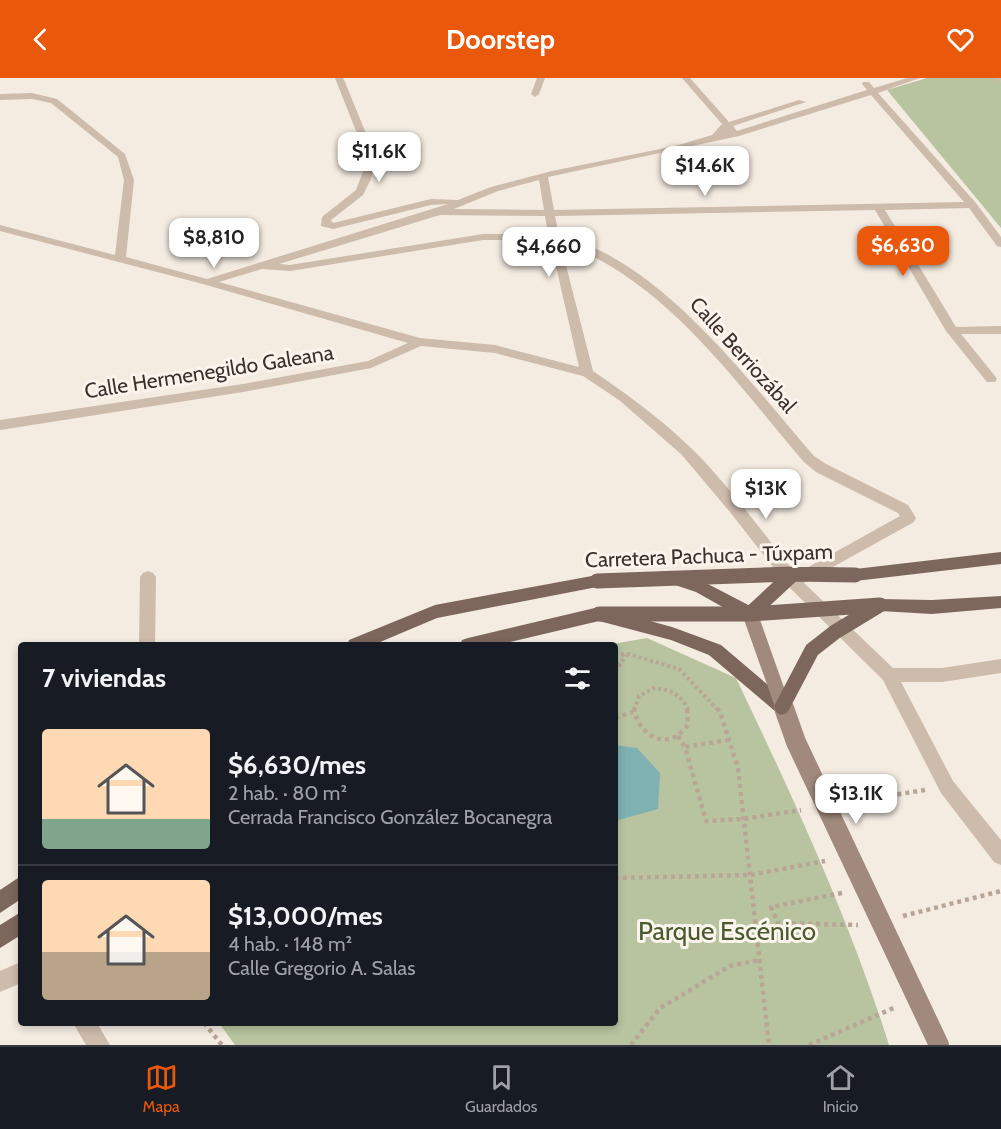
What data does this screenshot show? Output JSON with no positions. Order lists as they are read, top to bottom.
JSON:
{
  "streets": {
    "main road": ["Carretera Pachuca - Túxpam"],
    "street": ["Calle Berriozábal", "Calle Hermenegildo Galeana"]
  },
  "crossings": [
    ["Calle Berriozábal", "Carretera Pachuca - Túxpam"]
  ],
  "parks": ["Parque Escénico"],
  "page": {
    "header": "Doorstep",
    "price": [
      "$11.6K",
      "$14.6K",
      "$8,810",
      "$6,630",
      "$4,660",
      "$13K",
      "$13.1K"
    ],
    "heading": "7 viviendas",
    "list": [
      {
        "name": "$6,630/mes",
        "note": "2 hab. · 80 m² · Cerrada Francisco González Bocanegra"
      },
      {
        "name": "$13,000/mes",
        "note": "4 hab. · 148 m² · Calle Gregorio A. Salas"
      }
    ],
    "tabs": ["Mapa", "Guardados", "Inicio"]
  }
}
